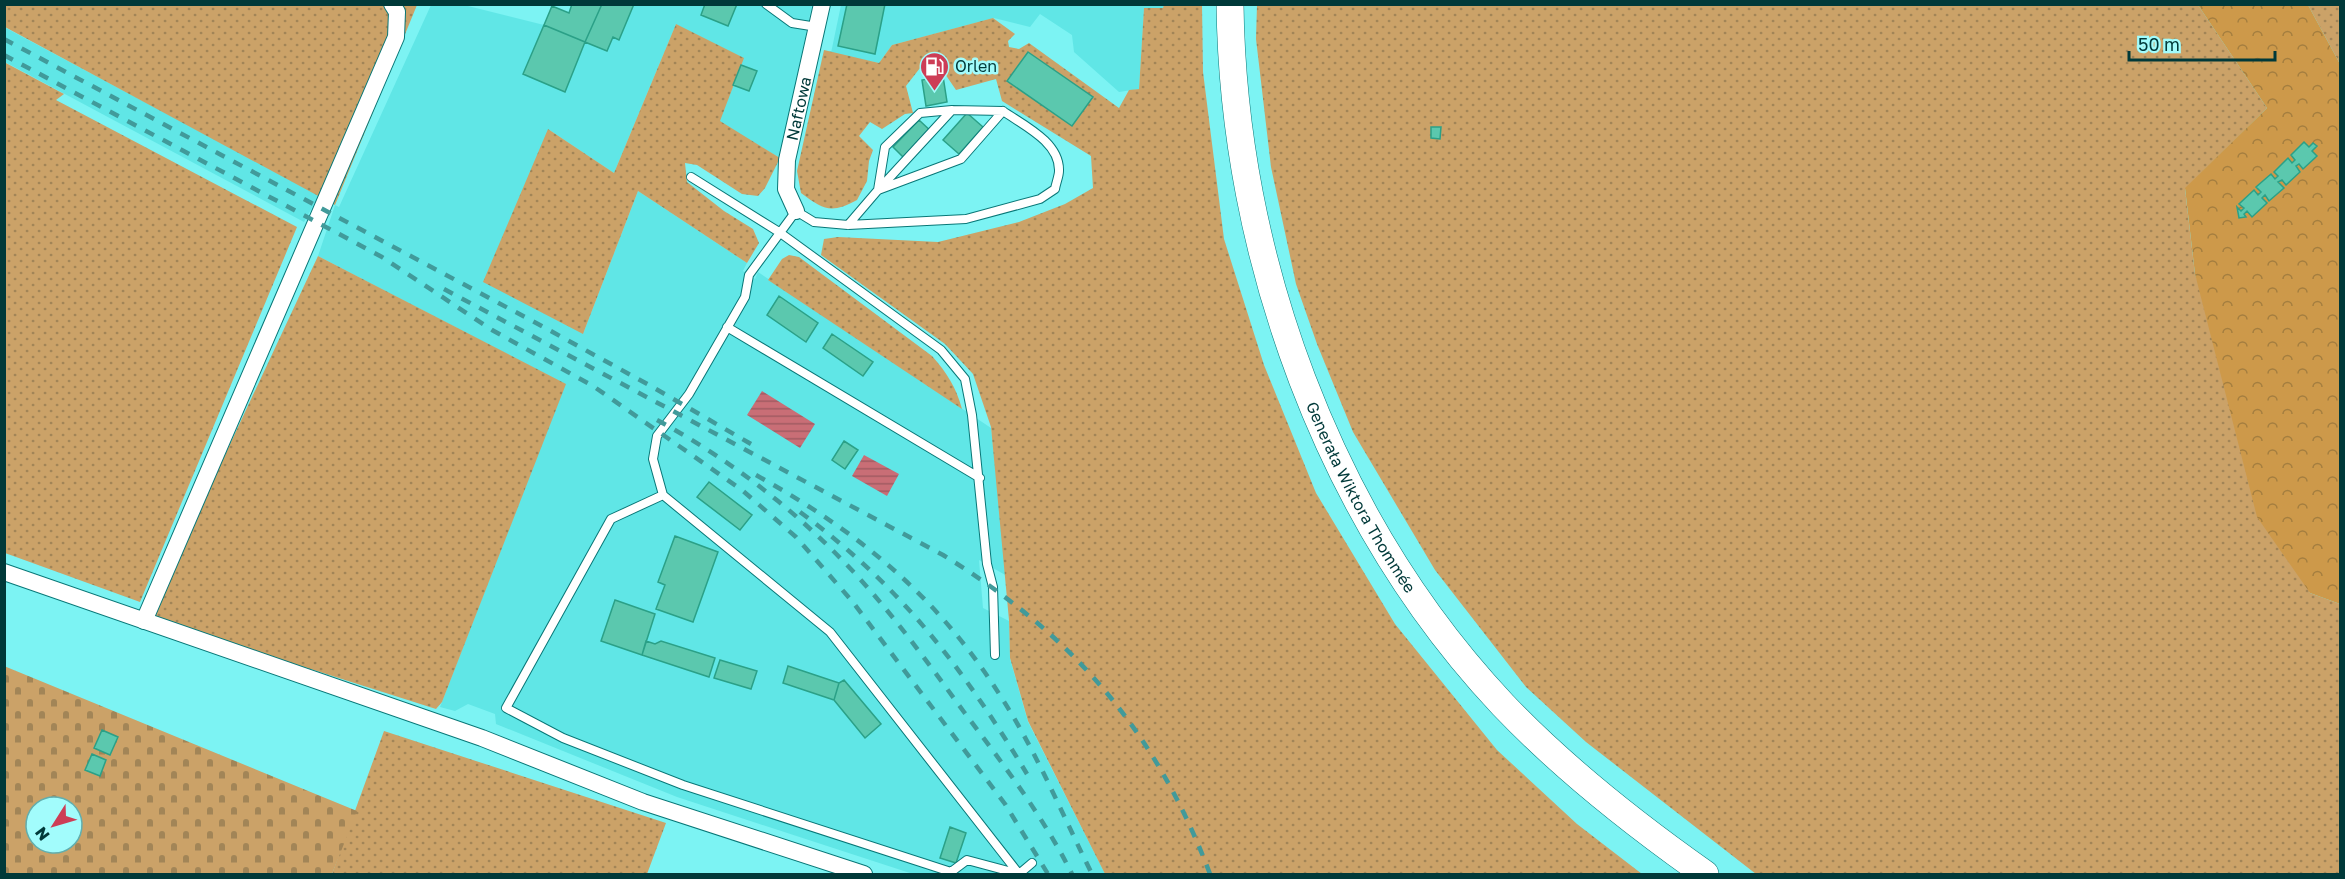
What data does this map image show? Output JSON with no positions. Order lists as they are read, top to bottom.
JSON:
{
  "streets": {
    "main road": ["Generała Wiktora Thommée"],
    "street": ["Naftowa"]
  },
  "places": {
    "fuel station": ["Orlen"]
  },
  "scale_bar": "50 m",
  "north": "bottom left"
}
